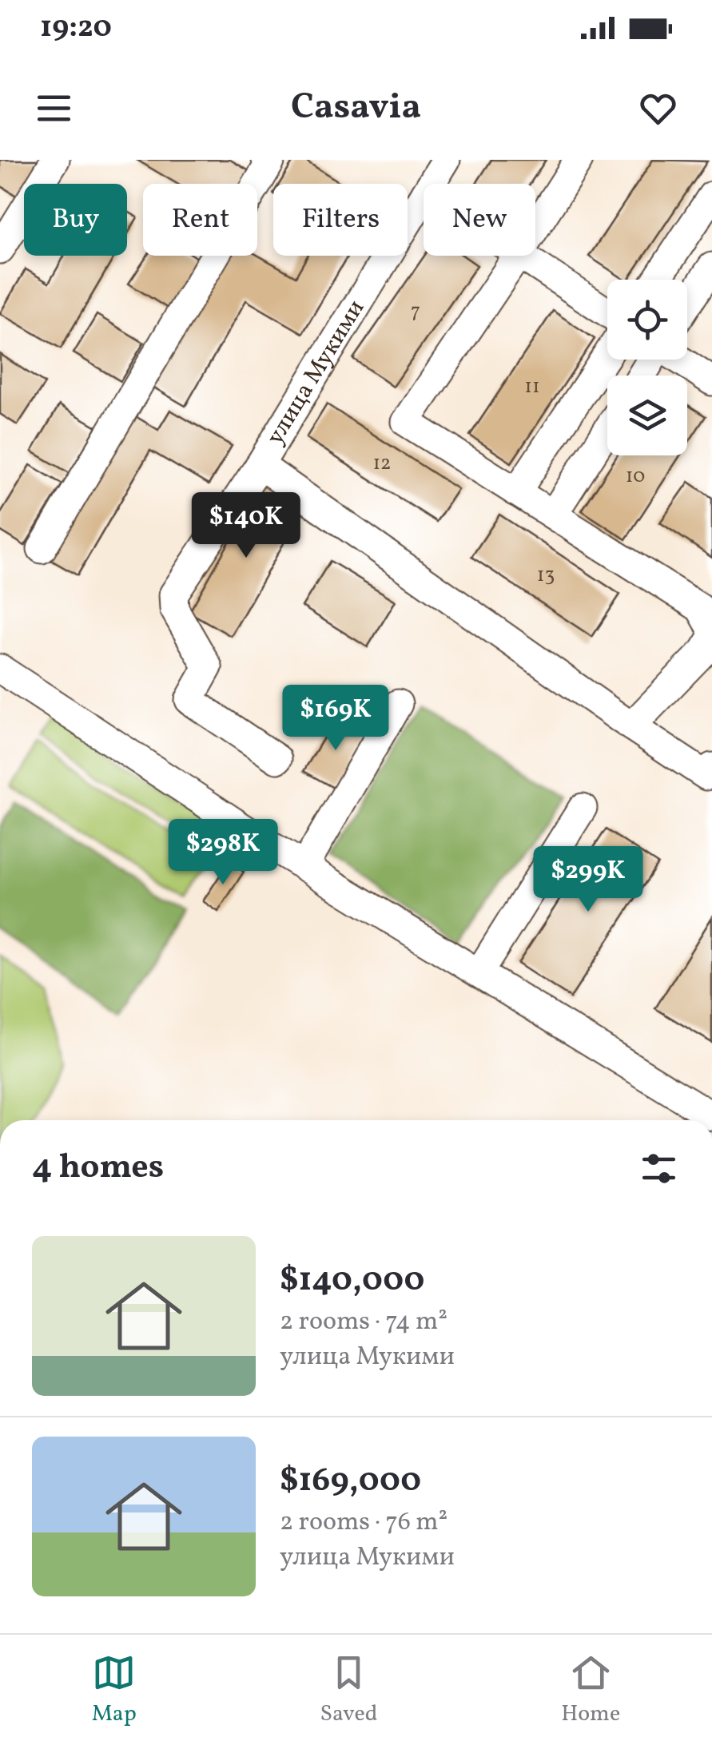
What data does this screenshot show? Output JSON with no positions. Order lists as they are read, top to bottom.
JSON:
{
  "streets": {
    "street": ["улица Мукими"]
  },
  "house_numbers": [
    "7",
    "11",
    "12",
    "10",
    "13"
  ],
  "page": {
    "status": "19:20",
    "header": "Casavia",
    "chip": [
      "Buy",
      "Rent",
      "Filters",
      "New"
    ],
    "price": [
      "$140K",
      "$169K",
      "$298K",
      "$299K"
    ],
    "heading": "4 homes",
    "list": [
      {
        "name": "$140,000",
        "note": "2 rooms · 74 m² · улица Мукими"
      },
      {
        "name": "$169,000",
        "note": "2 rooms · 76 m² · улица Мукими"
      }
    ],
    "tabs": ["Map", "Saved", "Home"]
  }
}
